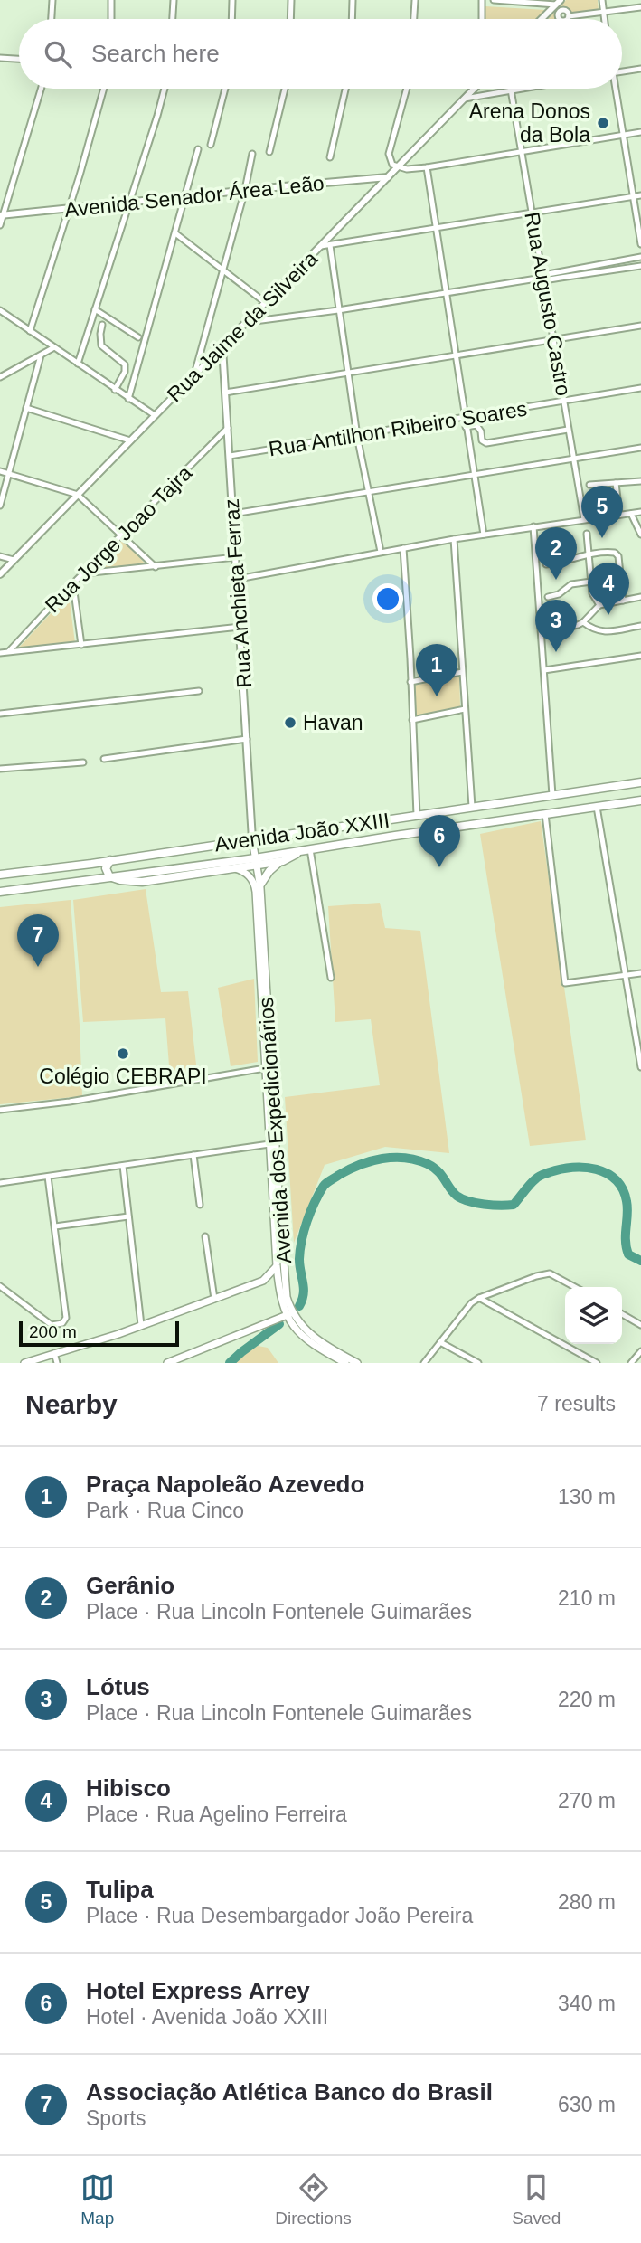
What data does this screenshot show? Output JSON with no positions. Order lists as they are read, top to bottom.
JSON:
{
  "streets": {
    "main road": ["Avenida João XXIII", "Avenida dos Expedicionários"],
    "street": [
      "Avenida Senador Área Leão",
      "Rua Augusto Castro",
      "Rua Jaime da Silveira",
      "Rua Antilhon Ribeiro Soares",
      "Rua Jorge Joao Tajra",
      "Rua Anchieta Ferraz"
    ]
  },
  "crossings": [
    ["Avenida Senador Área Leão", "Rua Jaime da Silveira"],
    ["Rua Augusto Castro", "Rua Antilhon Ribeiro Soares"],
    ["Rua Jaime da Silveira", "Rua Anchieta Ferraz"],
    ["Rua Antilhon Ribeiro Soares", "Rua Anchieta Ferraz"],
    ["Rua Jorge Joao Tajra", "Rua Anchieta Ferraz"],
    ["Rua Anchieta Ferraz", "Avenida João XXIII"],
    ["Rua Anchieta Ferraz", "Avenida dos Expedicionários"],
    ["Avenida João XXIII", "Avenida dos Expedicionários"]
  ],
  "places": ["Arena Donos da Bola", "Havan", "Colégio CEBRAPI"],
  "scale_bar": "200 m",
  "page": {
    "search": "Search here",
    "pins": [
      "5",
      "2",
      "4",
      "3",
      "1",
      "6",
      "7"
    ],
    "scale": "200 m",
    "heading": ["Nearby", "7 results"],
    "list": [
      {
        "mark": "1",
        "name": "Praça Napoleão Azevedo",
        "note": "Park · Rua Cinco",
        "value": "130 m"
      },
      {
        "mark": "2",
        "name": "Gerânio",
        "note": "Place · Rua Lincoln Fontenele Guimarães",
        "value": "210 m"
      },
      {
        "mark": "3",
        "name": "Lótus",
        "note": "Place · Rua Lincoln Fontenele Guimarães",
        "value": "220 m"
      },
      {
        "mark": "4",
        "name": "Hibisco",
        "note": "Place · Rua Agelino Ferreira",
        "value": "270 m"
      },
      {
        "mark": "5",
        "name": "Tulipa",
        "note": "Place · Rua Desembargador João Pereira",
        "value": "280 m"
      },
      {
        "mark": "6",
        "name": "Hotel Express Arrey",
        "note": "Hotel · Avenida João XXIII",
        "value": "340 m"
      },
      {
        "mark": "7",
        "name": "Associação Atlética Banco do Brasil",
        "note": "Sports",
        "value": "630 m"
      }
    ],
    "nav": ["Map", "Directions", "Saved"]
  }
}
